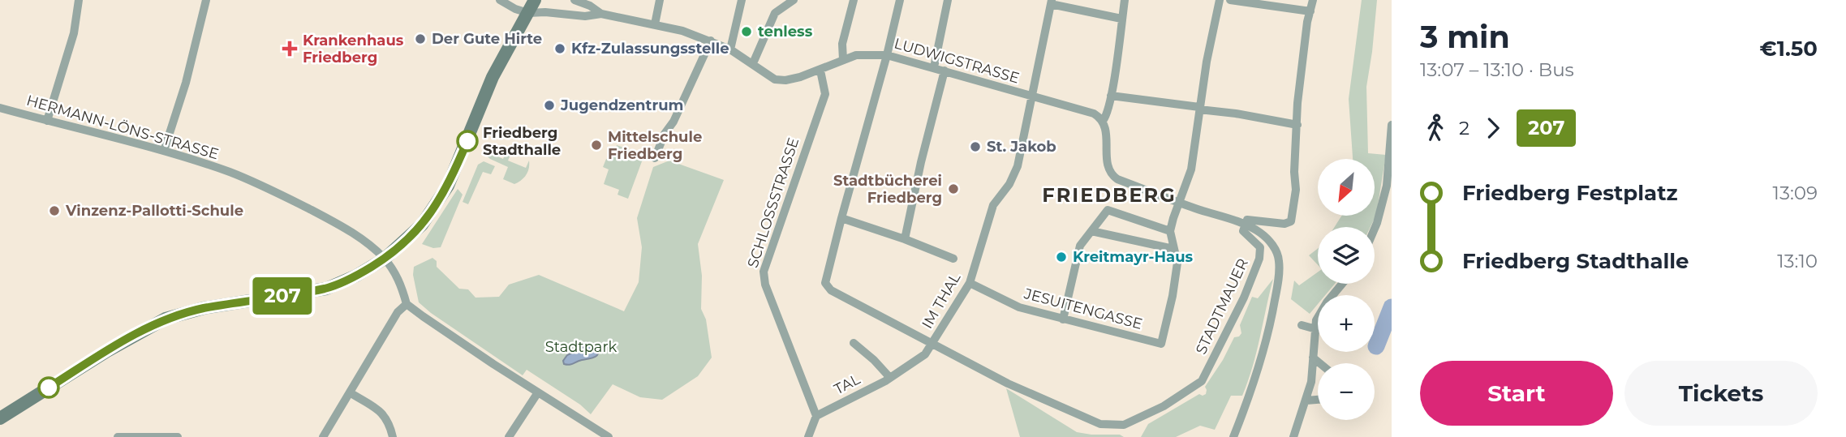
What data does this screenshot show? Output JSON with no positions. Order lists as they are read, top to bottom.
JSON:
{
  "streets": {
    "street": [
      "LUDWIGSTRASSE",
      "HERMANN-LÖNS-STRASSE",
      "SCHLOSSSTRASSE",
      "IM THAL",
      "STADTMAUER",
      "JESUITENGASSE",
      "TAL"
    ]
  },
  "crossings": [
    ["LUDWIGSTRASSE", "SCHLOSSSTRASSE"],
    ["LUDWIGSTRASSE", "IM THAL"],
    ["SCHLOSSSTRASSE", "TAL"],
    ["IM THAL", "STADTMAUER"],
    ["IM THAL", "JESUITENGASSE"],
    ["IM THAL", "TAL"],
    ["STADTMAUER", "TAL"]
  ],
  "districts": ["FRIEDBERG"],
  "parks": ["Stadtpark"],
  "places": {
    "other": [
      "tenless",
      "Der Gute Hirte",
      "Kfz-Zulassungsstelle",
      "Jugendzentrum",
      "Friedberg Stadthalle",
      "Mittelschule Friedberg",
      "St. Jakob",
      "Stadtbücherei Friedberg",
      "Vinzenz-Pallotti-Schule",
      "Kreitmayr-Haus"
    ],
    "health": ["Krankenhaus Friedberg"]
  },
  "lines": ["bus line 207"],
  "north": "bottom left",
  "page": {
    "on_map": "207",
    "heading": ["3 min", "13:07 – 13:10 · Bus", "€1.50"],
    "legs": ["2", "207"],
    "map_buttons": ["+", "−"],
    "list": [
      {
        "name": "Friedberg Festplatz",
        "value": "13:09"
      },
      {
        "name": "Friedberg Stadthalle",
        "value": "13:10"
      }
    ],
    "buttons": ["Start", "Tickets"]
  }
}
